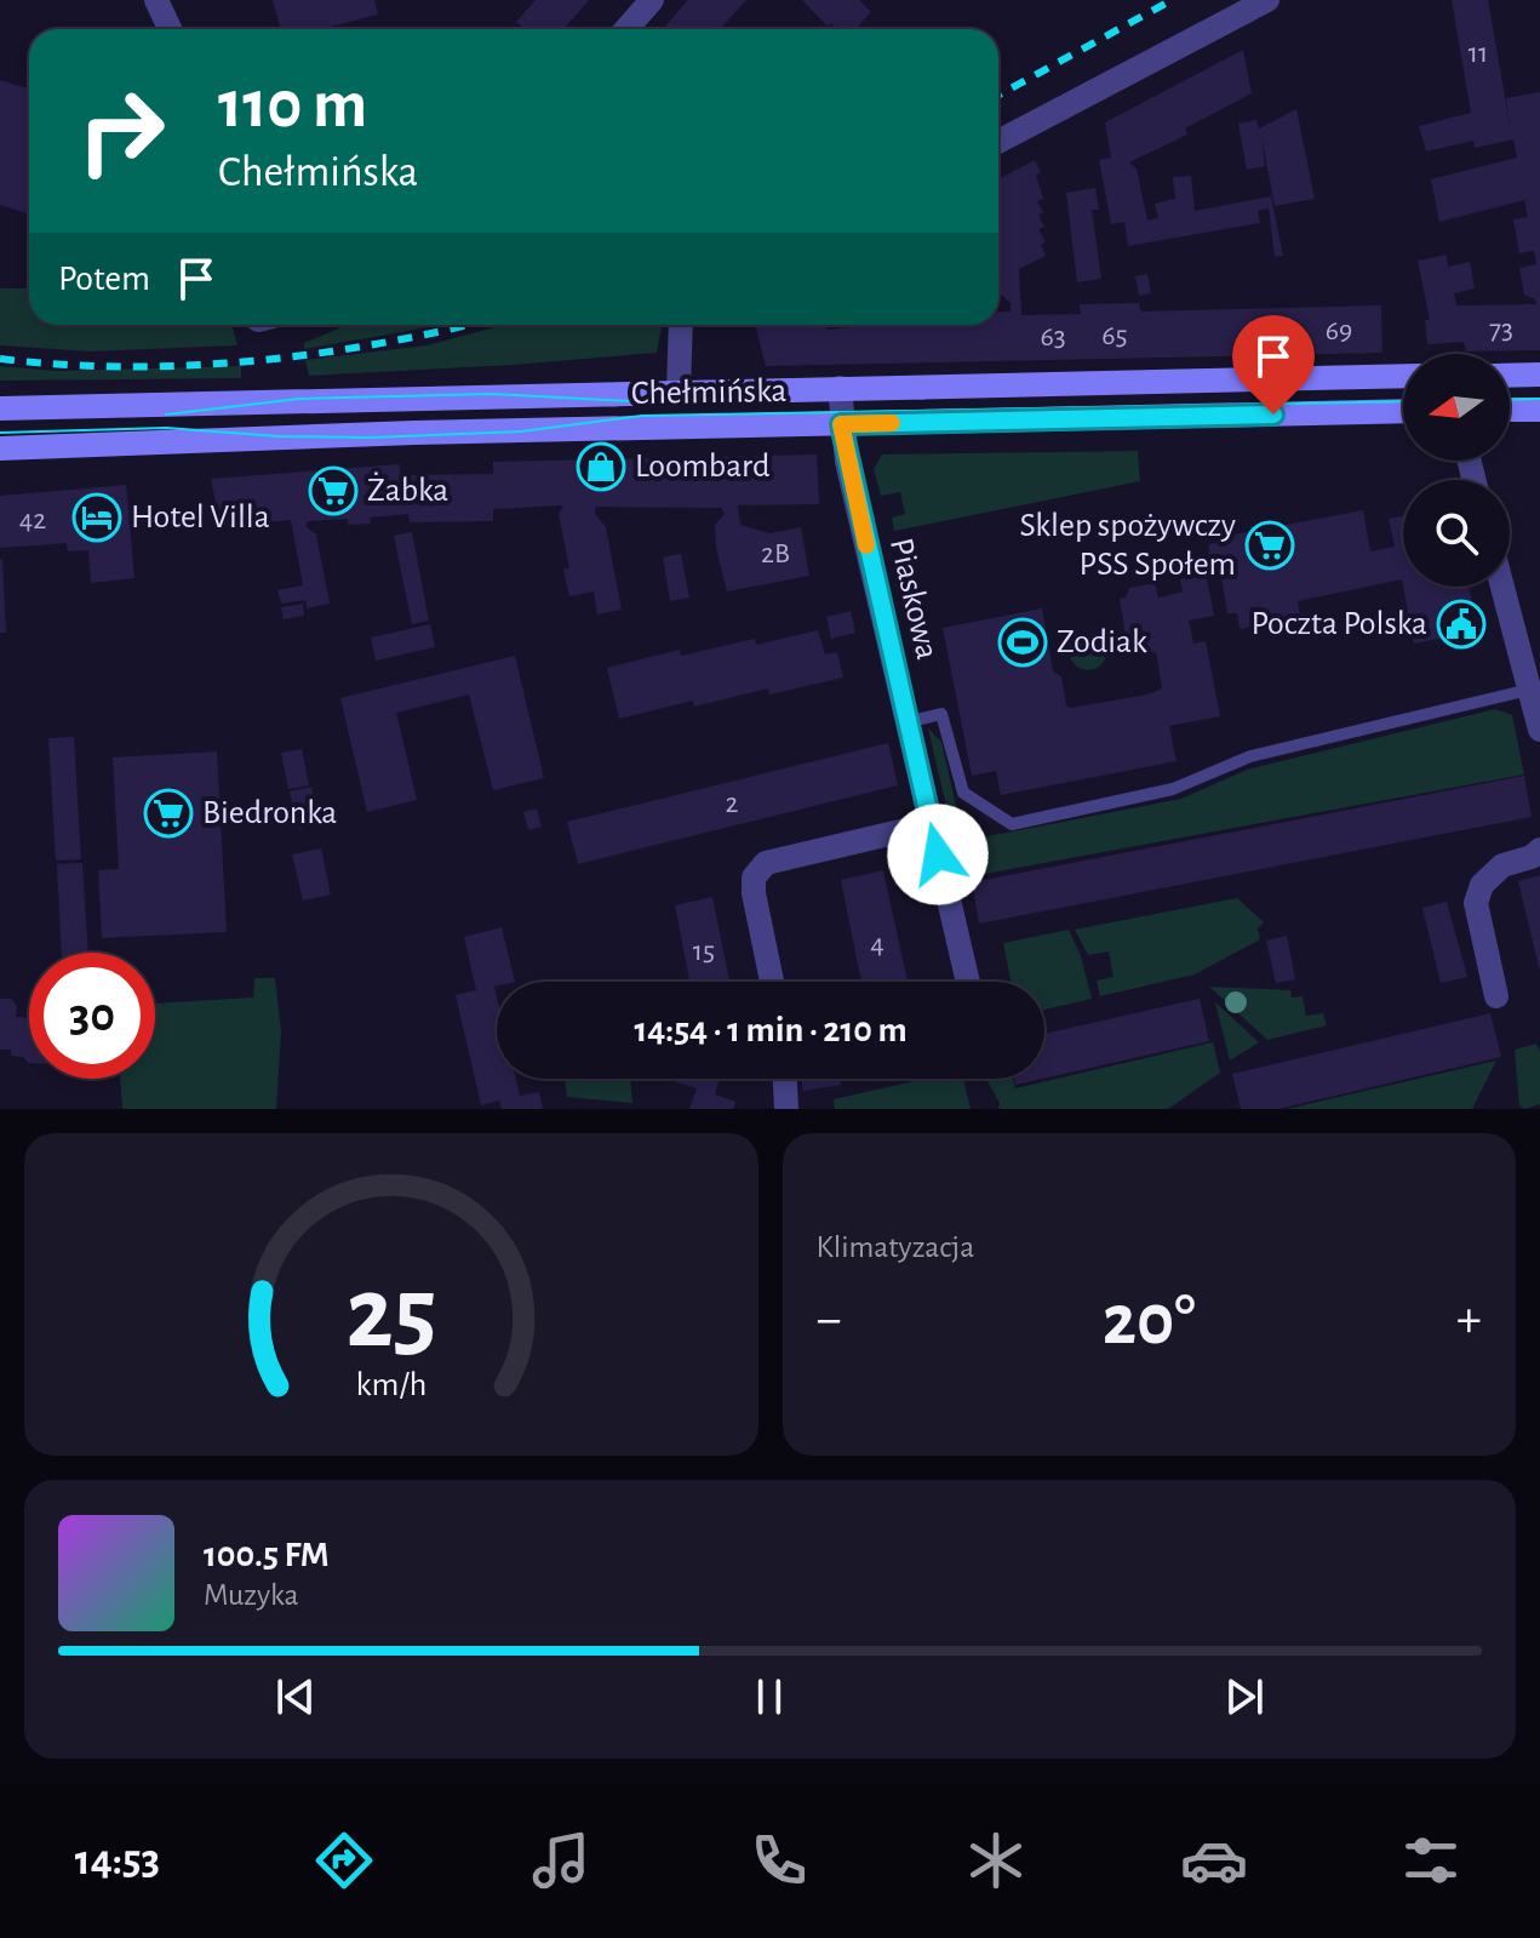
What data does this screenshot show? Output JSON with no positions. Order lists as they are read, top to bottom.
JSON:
{
  "streets": {
    "main road": ["Chełmińska"],
    "street": ["Piaskowa"]
  },
  "crossings": [
    ["Chełmińska", "Piaskowa"]
  ],
  "places": {
    "shop": ["Loombard"],
    "supermarket": ["Żabka", "Sklep spożywczy PSS Społem", "Biedronka"],
    "hotel": ["Hotel Villa"],
    "public building": ["Poczta Polska"],
    "sports": ["Zodiak"]
  },
  "house_numbers": [
    "11",
    "73",
    "69",
    "65",
    "63",
    "42",
    "2B",
    "2",
    "4",
    "15"
  ],
  "north": "left",
  "page": {
    "turn": ["110 m", "Chełmińska"],
    "then": "Potem",
    "limit": "30",
    "trip": "14:54 · 1 min · 210 m",
    "tile": "Klimatyzacja",
    "heat": ["−", "20°", "+"],
    "song": ["100.5 FM", "Muzyka"],
    "tabs": "14:53",
    "gauge": ["25", "km/h"]
  }
}
